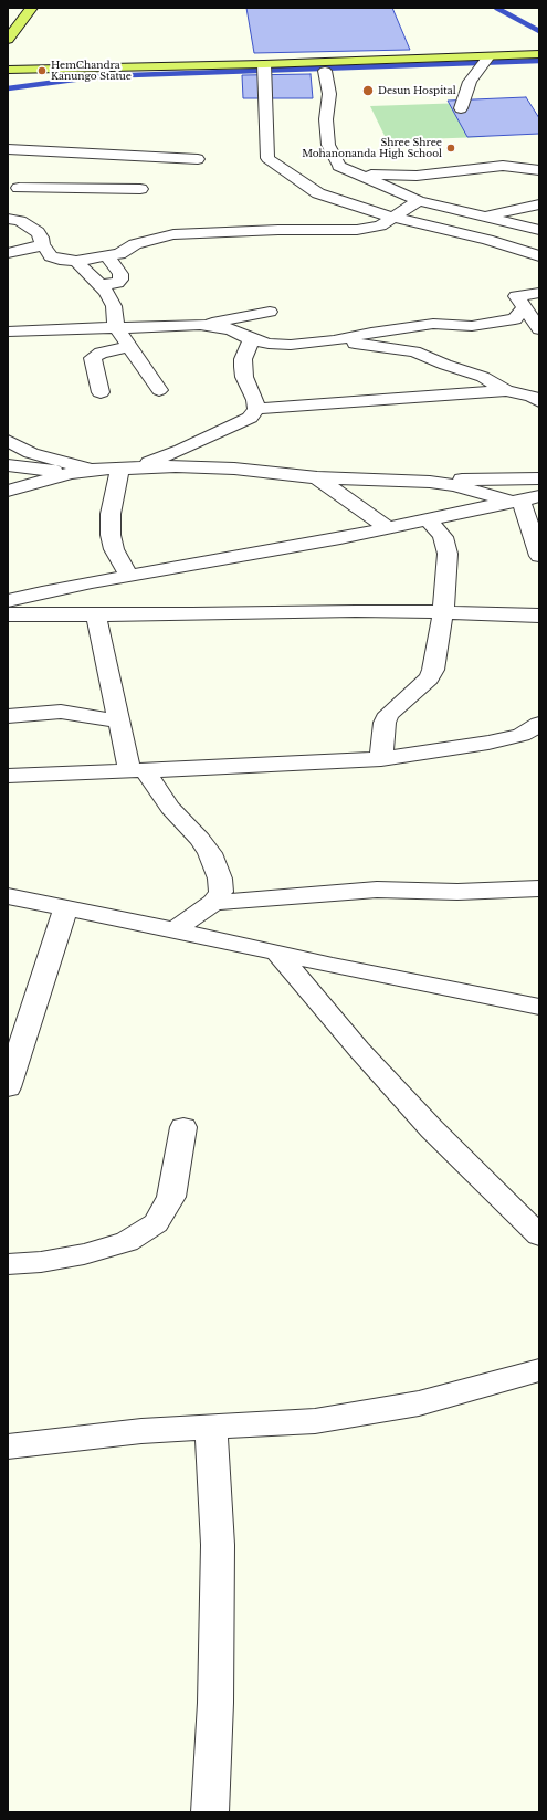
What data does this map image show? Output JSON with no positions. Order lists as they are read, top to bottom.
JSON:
{
  "places": ["HemChandra Kanungo Statue", "Desun Hospital", "Shree Shree Mohanonanda High School"]
}
